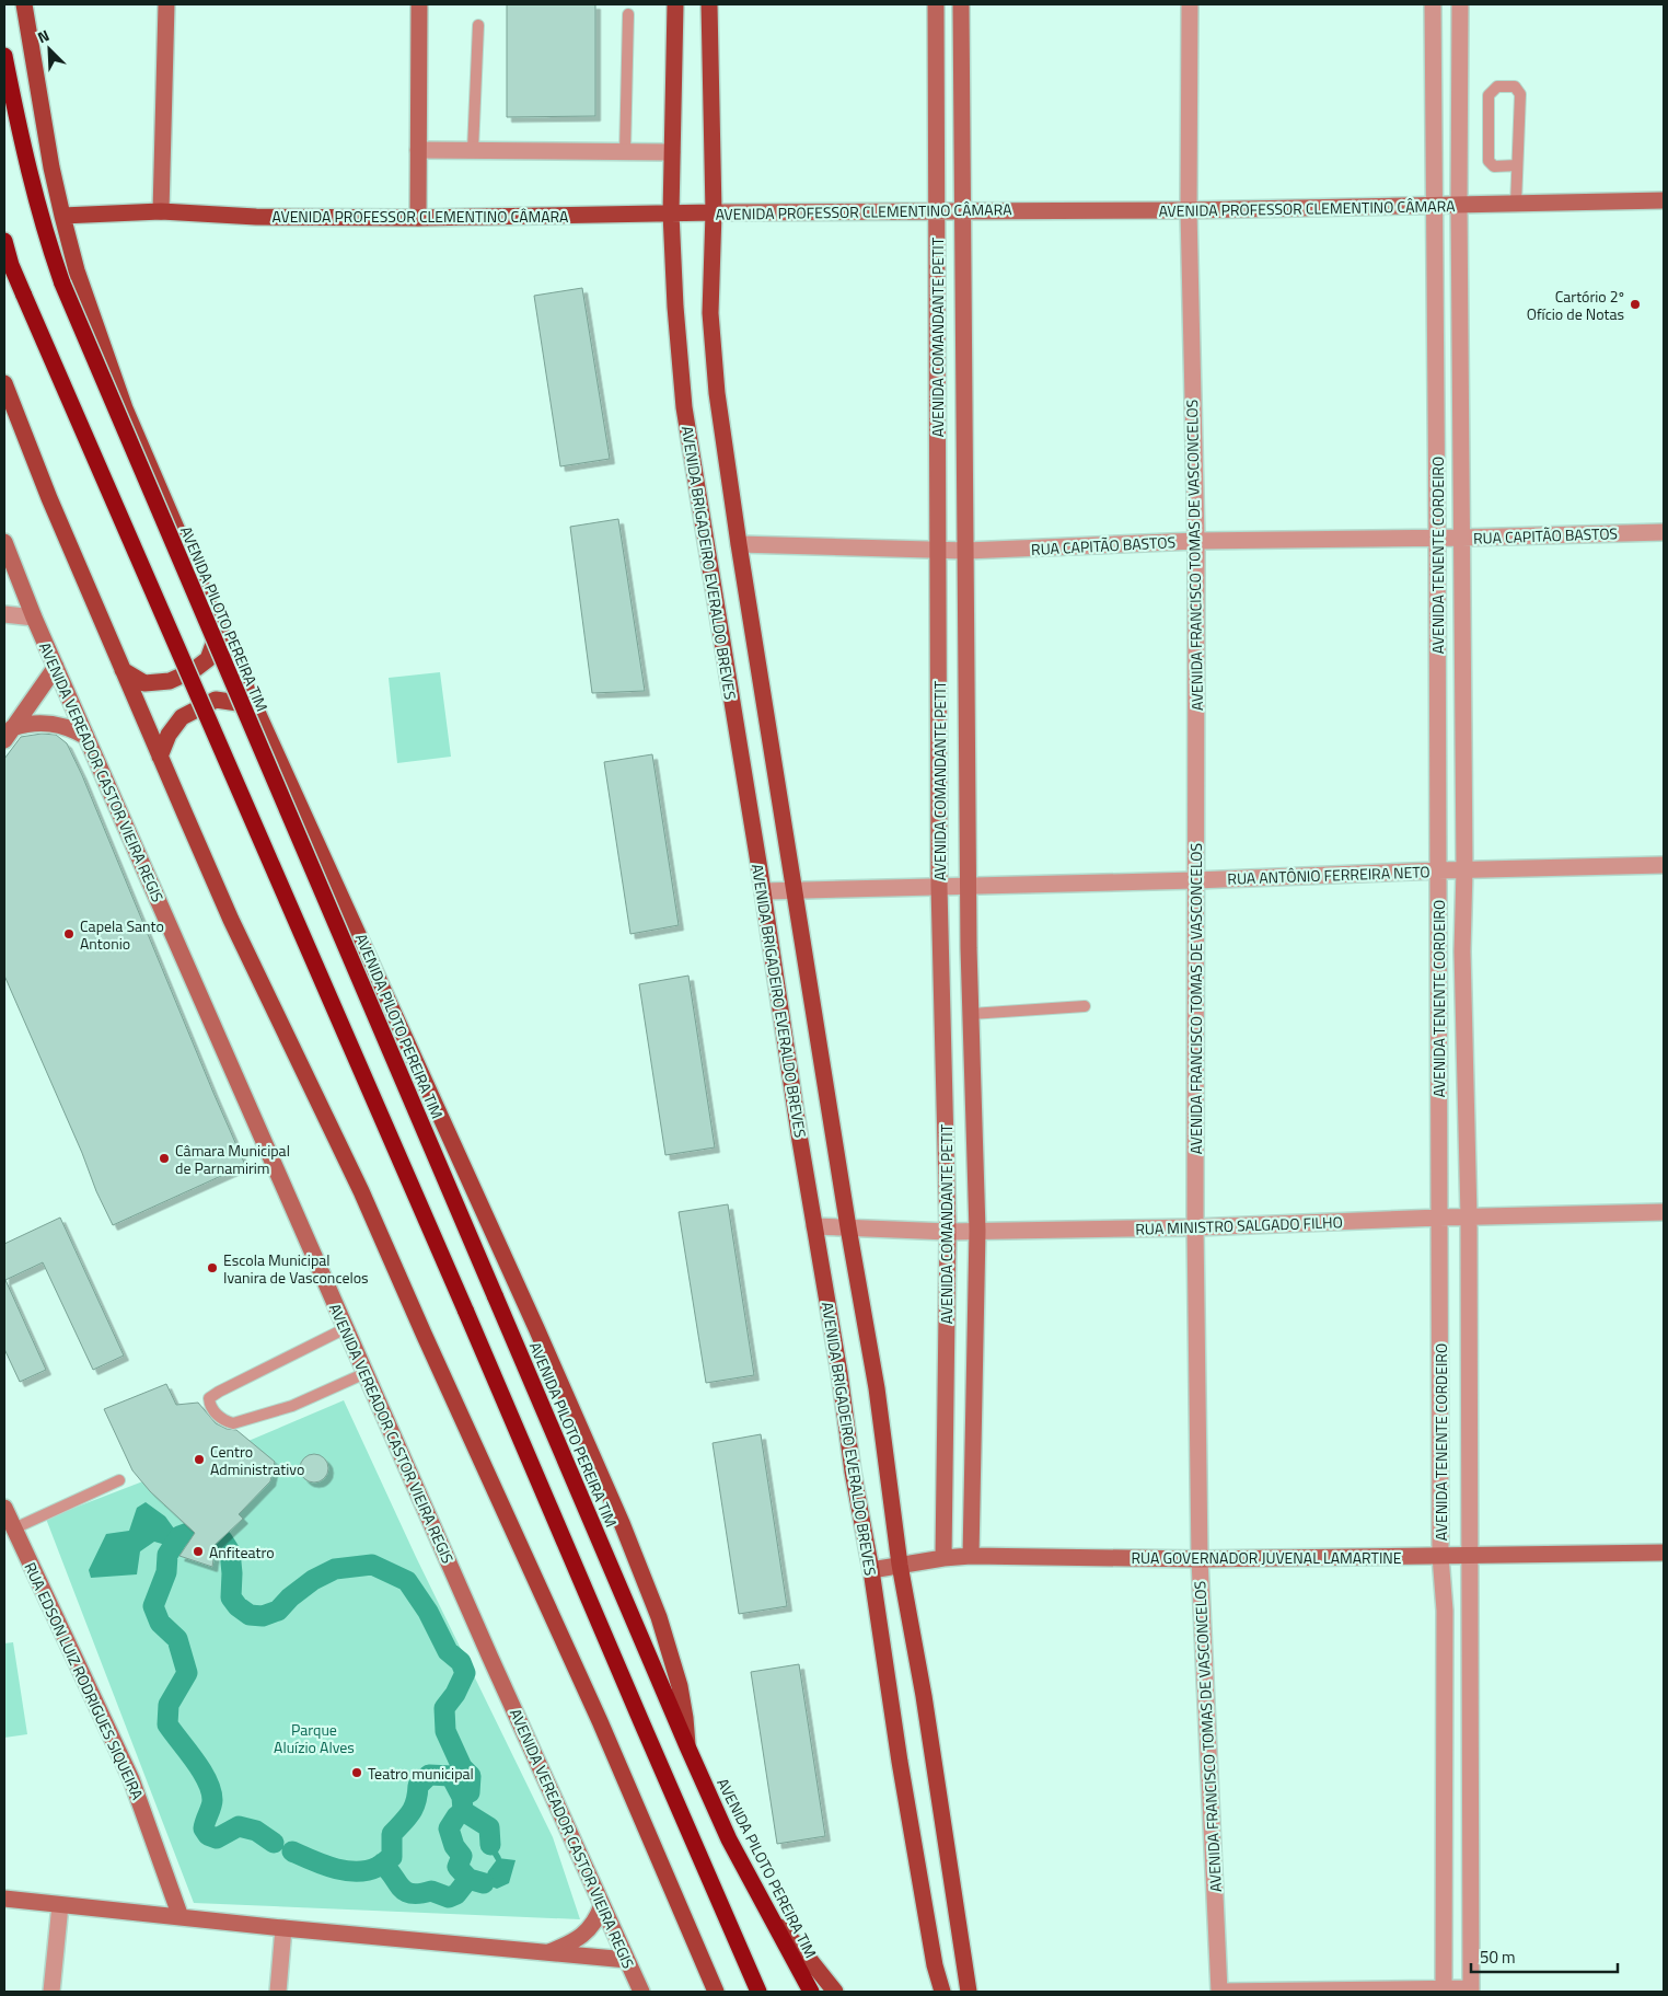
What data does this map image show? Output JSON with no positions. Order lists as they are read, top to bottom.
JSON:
{
  "streets": {
    "highway": ["AVENIDA PILOTO PEREIRA TIM"],
    "main road": ["AVENIDA PROFESSOR CLEMENTINO CÂMARA", "AVENIDA BRIGADEIRO EVERALDO BREVES"],
    "street": [
      "AVENIDA COMANDANTE PETIT",
      "RUA CAPITÃO BASTOS",
      "AVENIDA FRANCISCO TOMAS DE VASCONCELOS",
      "AVENIDA TENENTE CORDEIRO",
      "AVENIDA VEREADOR CASTOR VIEIRA REGIS",
      "RUA ANTÔNIO FERREIRA NETO",
      "RUA MINISTRO SALGADO FILHO",
      "RUA GOVERNADOR JUVENAL LAMARTINE",
      "RUA EDSON LUIZ RODRIGUES SIQUEIRA"
    ]
  },
  "crossings": [
    ["AVENIDA PROFESSOR CLEMENTINO CÂMARA", "AVENIDA COMANDANTE PETIT"],
    ["AVENIDA PROFESSOR CLEMENTINO CÂMARA", "AVENIDA FRANCISCO TOMAS DE VASCONCELOS"],
    ["AVENIDA PROFESSOR CLEMENTINO CÂMARA", "AVENIDA TENENTE CORDEIRO"],
    ["AVENIDA PROFESSOR CLEMENTINO CÂMARA", "AVENIDA BRIGADEIRO EVERALDO BREVES"],
    ["AVENIDA COMANDANTE PETIT", "RUA CAPITÃO BASTOS"],
    ["AVENIDA COMANDANTE PETIT", "RUA ANTÔNIO FERREIRA NETO"],
    ["AVENIDA COMANDANTE PETIT", "RUA MINISTRO SALGADO FILHO"],
    ["AVENIDA COMANDANTE PETIT", "RUA GOVERNADOR JUVENAL LAMARTINE"],
    ["RUA CAPITÃO BASTOS", "AVENIDA FRANCISCO TOMAS DE VASCONCELOS"],
    ["RUA CAPITÃO BASTOS", "AVENIDA TENENTE CORDEIRO"],
    ["RUA CAPITÃO BASTOS", "AVENIDA BRIGADEIRO EVERALDO BREVES"],
    ["AVENIDA FRANCISCO TOMAS DE VASCONCELOS", "RUA ANTÔNIO FERREIRA NETO"],
    ["AVENIDA FRANCISCO TOMAS DE VASCONCELOS", "RUA MINISTRO SALGADO FILHO"],
    ["AVENIDA FRANCISCO TOMAS DE VASCONCELOS", "RUA GOVERNADOR JUVENAL LAMARTINE"],
    ["AVENIDA TENENTE CORDEIRO", "RUA ANTÔNIO FERREIRA NETO"],
    ["AVENIDA TENENTE CORDEIRO", "RUA MINISTRO SALGADO FILHO"],
    ["AVENIDA TENENTE CORDEIRO", "RUA GOVERNADOR JUVENAL LAMARTINE"],
    ["AVENIDA BRIGADEIRO EVERALDO BREVES", "RUA ANTÔNIO FERREIRA NETO"],
    ["AVENIDA BRIGADEIRO EVERALDO BREVES", "RUA MINISTRO SALGADO FILHO"],
    ["AVENIDA BRIGADEIRO EVERALDO BREVES", "RUA GOVERNADOR JUVENAL LAMARTINE"]
  ],
  "parks": ["Parque Aluízio Alves"],
  "places": [
    "Cartório 2º Ofício de Notas",
    "Capela Santo Antonio",
    "Câmara Municipal de Parnamirim",
    "Escola Municipal Ivanira de Vasconcelos",
    "Centro Administrativo",
    "Anfiteatro",
    "Teatro municipal"
  ],
  "scale_bar": "50 m",
  "north": "top left"
}
